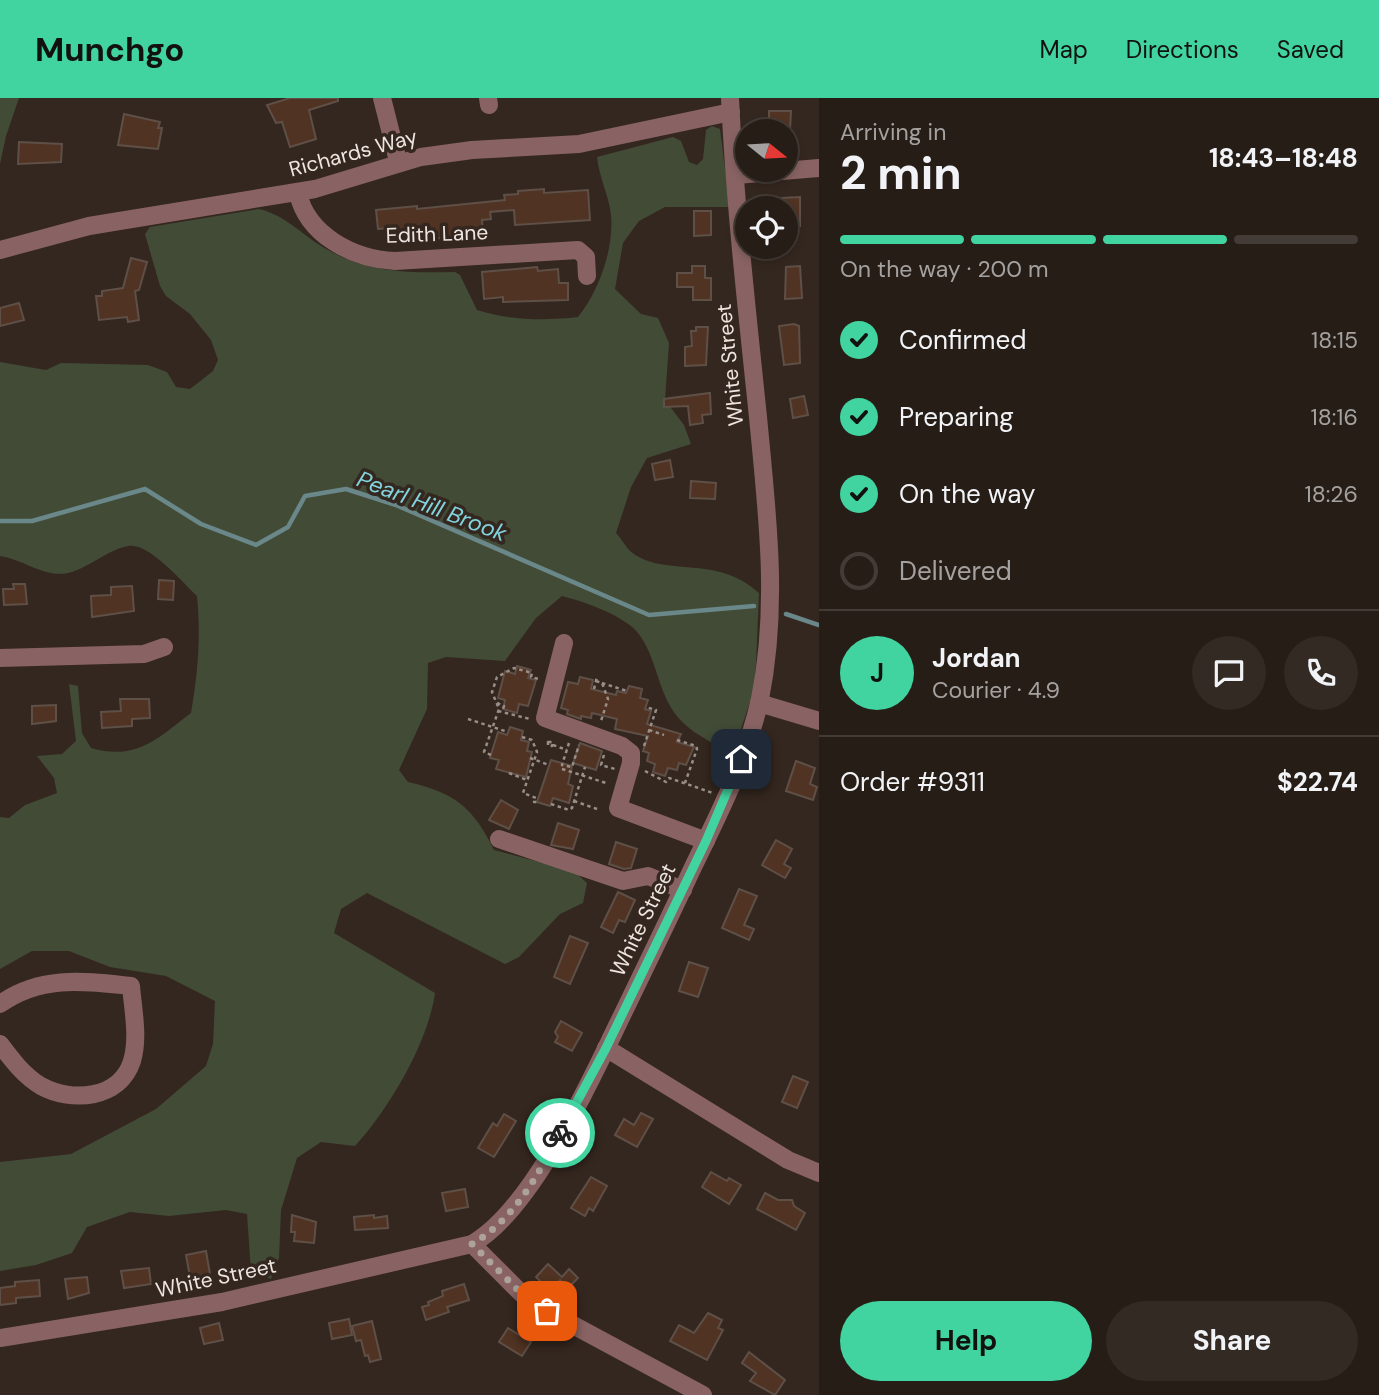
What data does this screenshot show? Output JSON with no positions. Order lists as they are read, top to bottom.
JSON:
{
  "streets": {
    "street": ["Richards Way", "Edith Lane", "White Street"]
  },
  "crossings": [
    ["Richards Way", "Edith Lane"],
    ["Richards Way", "White Street"]
  ],
  "water": ["Pearl Hill Brook"],
  "north": "right",
  "page": {
    "header": "Munchgo",
    "nav": ["Map", "Directions", "Saved"],
    "heading": ["2 min", "Arriving in", "18:43–18:48"],
    "panel": [
      "Jordan",
      "Courier · 4.9",
      "Order #9311",
      "$22.74"
    ],
    "bar": "On the way · 200 m",
    "list": [
      ["Confirmed", "18:15"],
      ["Preparing", "18:16"],
      ["On the way", "18:26"],
      "Delivered"
    ],
    "round": "J",
    "buttons": ["Help", "Share"]
  }
}
